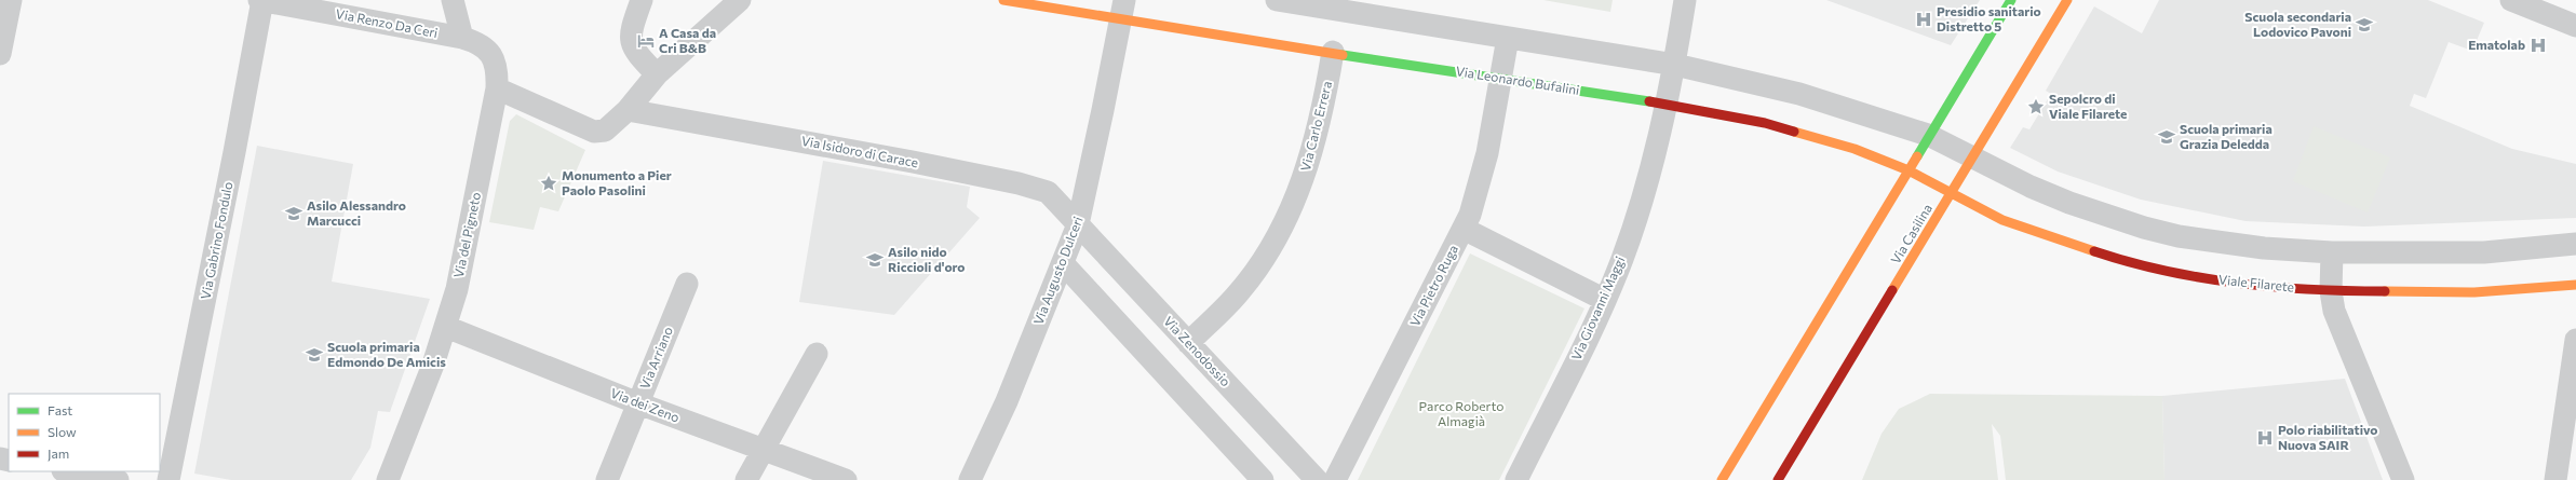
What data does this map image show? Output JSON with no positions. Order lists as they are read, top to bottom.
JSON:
{
  "streets": {
    "street": [
      "Via Renzo Da Ceri",
      "Via Leonardo Bufalini",
      "Via Carlo Errera",
      "Via Isidoro di Carace",
      "Via Casilina",
      "Via del Pigneto",
      "Via Gabrino Fondulo",
      "Via Augusto Dulceri",
      "Viale Filarete",
      "Via Pietro Ruga",
      "Via Giovanni Maggi",
      "Via Zenodossio",
      "Via Arriano",
      "Via dei Zeno"
    ]
  },
  "crossings": [
    ["Via Renzo Da Ceri", "Via del Pigneto"],
    ["Via Renzo Da Ceri", "Via Gabrino Fondulo"],
    ["Via Leonardo Bufalini", "Via Carlo Errera"],
    ["Via Leonardo Bufalini", "Via Augusto Dulceri"],
    ["Via Leonardo Bufalini", "Viale Filarete"],
    ["Via Leonardo Bufalini", "Via Pietro Ruga"],
    ["Via Leonardo Bufalini", "Via Giovanni Maggi"],
    ["Via Carlo Errera", "Via Zenodossio"],
    ["Via Isidoro di Carace", "Via Augusto Dulceri"],
    ["Via Isidoro di Carace", "Via Zenodossio"],
    ["Via Casilina", "Viale Filarete"],
    ["Via del Pigneto", "Via dei Zeno"],
    ["Via Augusto Dulceri", "Via Zenodossio"],
    ["Via Arriano", "Via dei Zeno"]
  ],
  "parks": ["Parco Roberto Almagià"],
  "places": {
    "hospital": ["Presidio sanitario Distretto 5", "Ematolab", "Polo riabilitativo Nuova SAIR"],
    "school or university": [
      "Scuola secondaria Lodovico Pavoni",
      "Scuola primaria Grazia Deledda",
      "Asilo Alessandro Marcucci",
      "Asilo nido Riccioli d'oro",
      "Scuola primaria Edmondo De Amicis"
    ],
    "hotel": ["A Casa da Cri B&B"],
    "place": ["Sepolcro di Viale Filarete", "Monumento a Pier Paolo Pasolini"]
  },
  "legend": ["Fast", "Slow", "Jam"]
}
